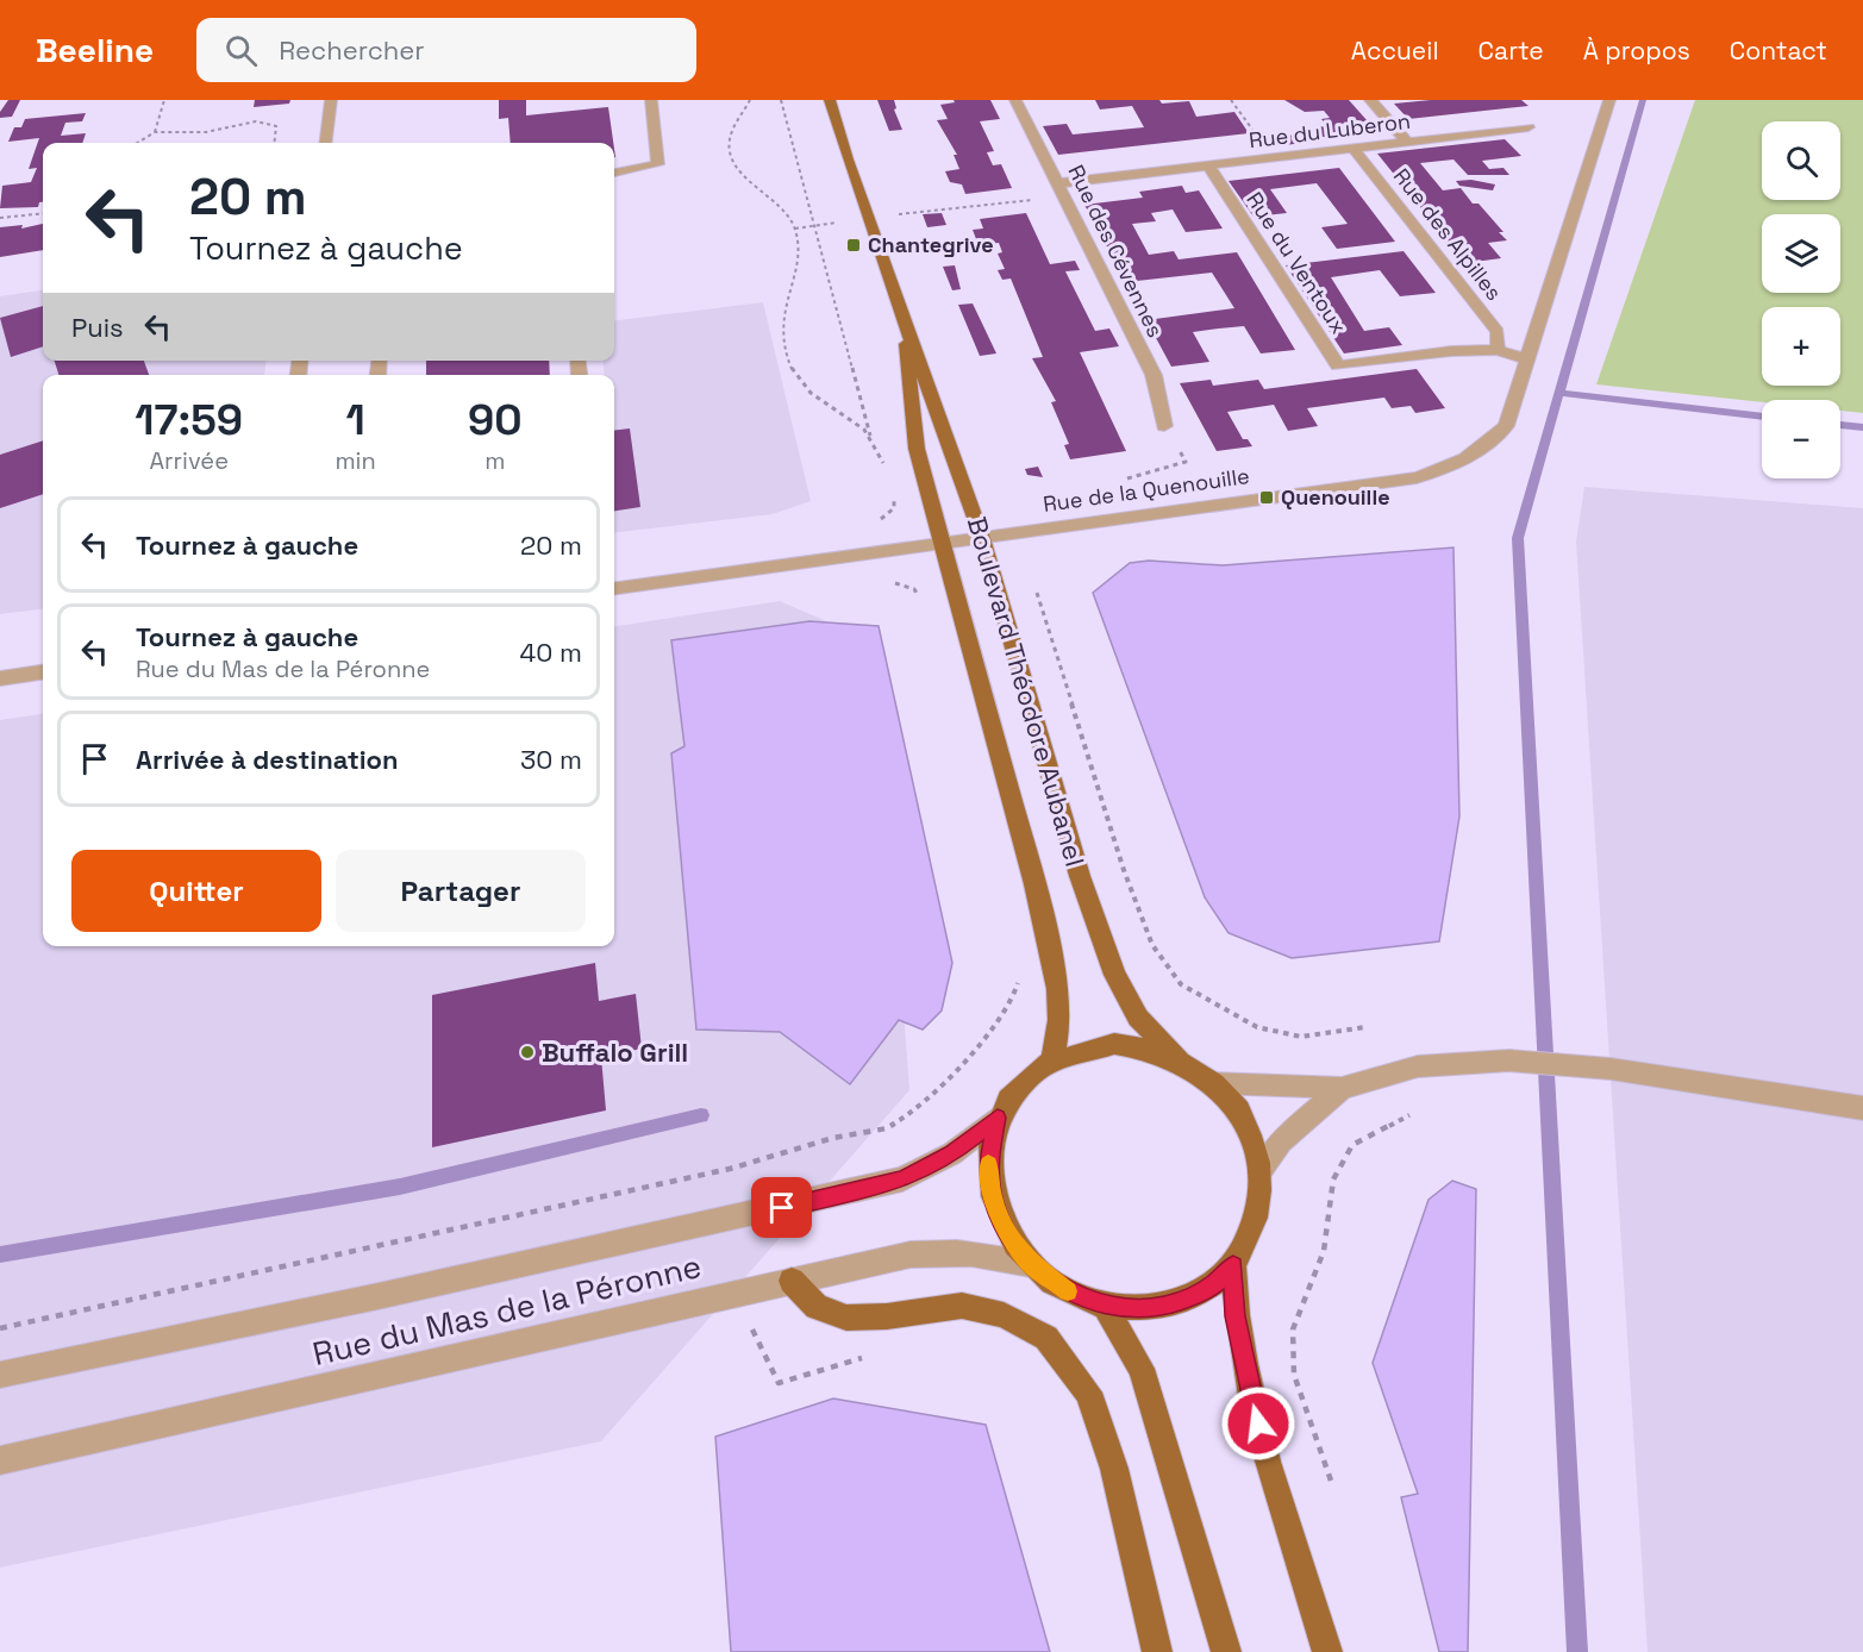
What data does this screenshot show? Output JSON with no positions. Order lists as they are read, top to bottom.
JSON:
{
  "streets": {
    "main road": ["Boulevard Théodore Aubanel"],
    "street": [
      "Rue du Luberon",
      "Rue des Alpilles",
      "Rue des Cévennes",
      "Rue du Ventoux",
      "Rue de la Quenouille",
      "Rue du Mas de la Péronne"
    ]
  },
  "crossings": [
    ["Rue du Luberon", "Rue des Alpilles"],
    ["Rue du Luberon", "Rue des Cévennes"],
    ["Rue du Luberon", "Rue du Ventoux"],
    ["Rue des Alpilles", "Rue du Ventoux"],
    ["Rue du Ventoux", "Rue de la Quenouille"],
    ["Rue de la Quenouille", "Boulevard Théodore Aubanel"]
  ],
  "places": {
    "transit": ["Chantegrive", "Quenouille"],
    "other": ["Buffalo Grill"]
  },
  "page": {
    "header": "Beeline",
    "search": "Rechercher",
    "nav": [
      "Accueil",
      "Carte",
      "À propos",
      "Contact"
    ],
    "map_buttons": ["+", "−"],
    "turn": ["20 m", "Tournez à gauche"],
    "then": "Puis",
    "eta": [
      "17:59",
      "Arrivée",
      "1",
      "min",
      "90",
      "m"
    ],
    "list": [
      {
        "name": "Tournez à gauche",
        "value": "20 m"
      },
      {
        "name": "Tournez à gauche",
        "note": "Rue du Mas de la Péronne",
        "value": "40 m"
      },
      {
        "name": "Arrivée à destination",
        "value": "30 m"
      }
    ],
    "buttons": ["Quitter", "Partager"]
  }
}
